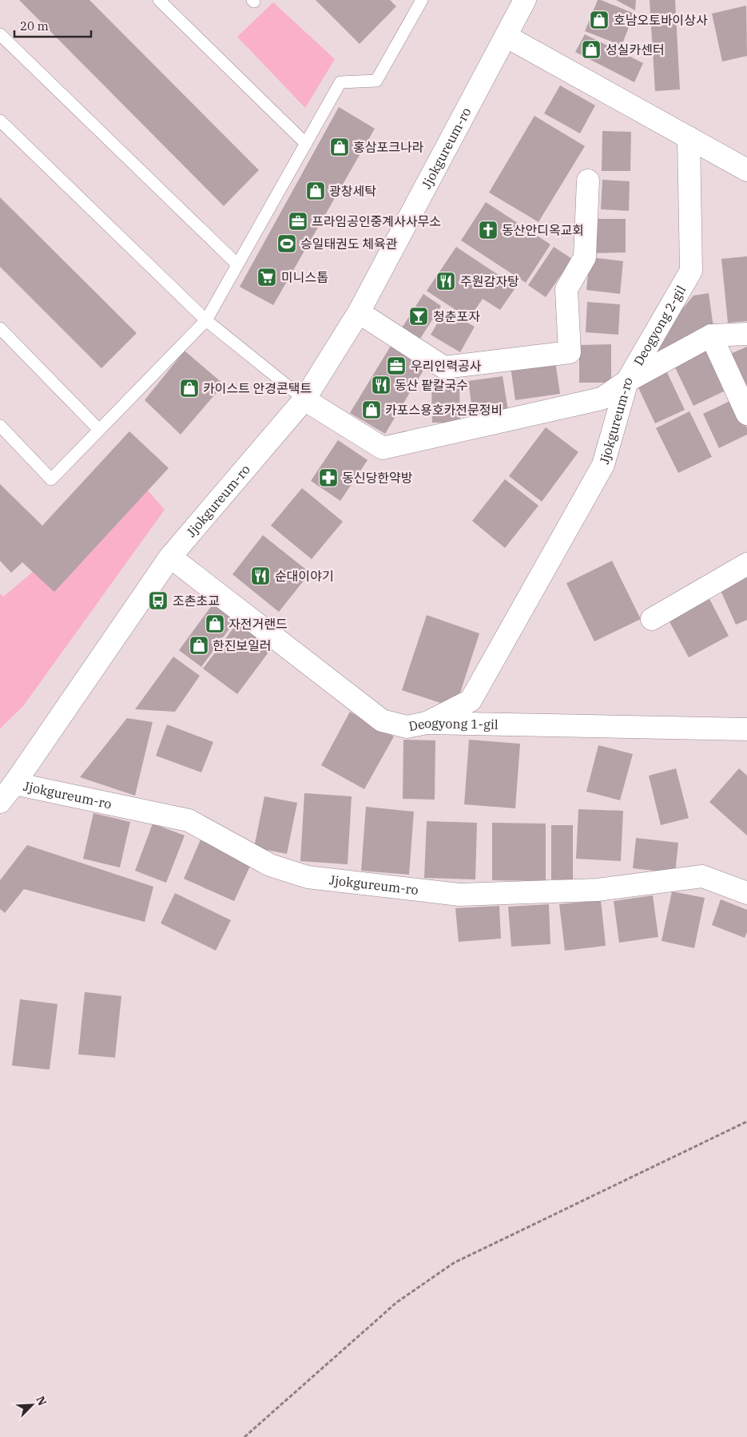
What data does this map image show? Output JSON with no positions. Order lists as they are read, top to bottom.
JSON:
{
  "streets": {
    "street": ["Jjokgureum-ro", "Deogyong 2-gil", "Deogyong 1-gil"]
  },
  "crossings": [
    ["Jjokgureum-ro", "Deogyong 2-gil"],
    ["Jjokgureum-ro", "Deogyong 1-gil"]
  ],
  "places": {
    "shop": [
      "호남오토바이상사",
      "성실카센터",
      "홍삼포크나라",
      "광창세탁",
      "카이스트 안경콘택트",
      "카포스용호카전문정비",
      "자전거랜드",
      "한진보일러"
    ],
    "office": ["프라임공인중계사사무소", "우리인력공사"],
    "church": ["동산안디옥교회"],
    "sports": ["승일태권도 체육관"],
    "supermarket": ["미니스톱"],
    "restaurant": ["주원감자탕", "동산 팥칼국수", "순대이야기"],
    "bar": ["청춘포자"],
    "pharmacy": ["동신당한약방"],
    "bus stop": ["조촌초교"]
  },
  "scale_bar": "20 m",
  "north": "top right"
}
